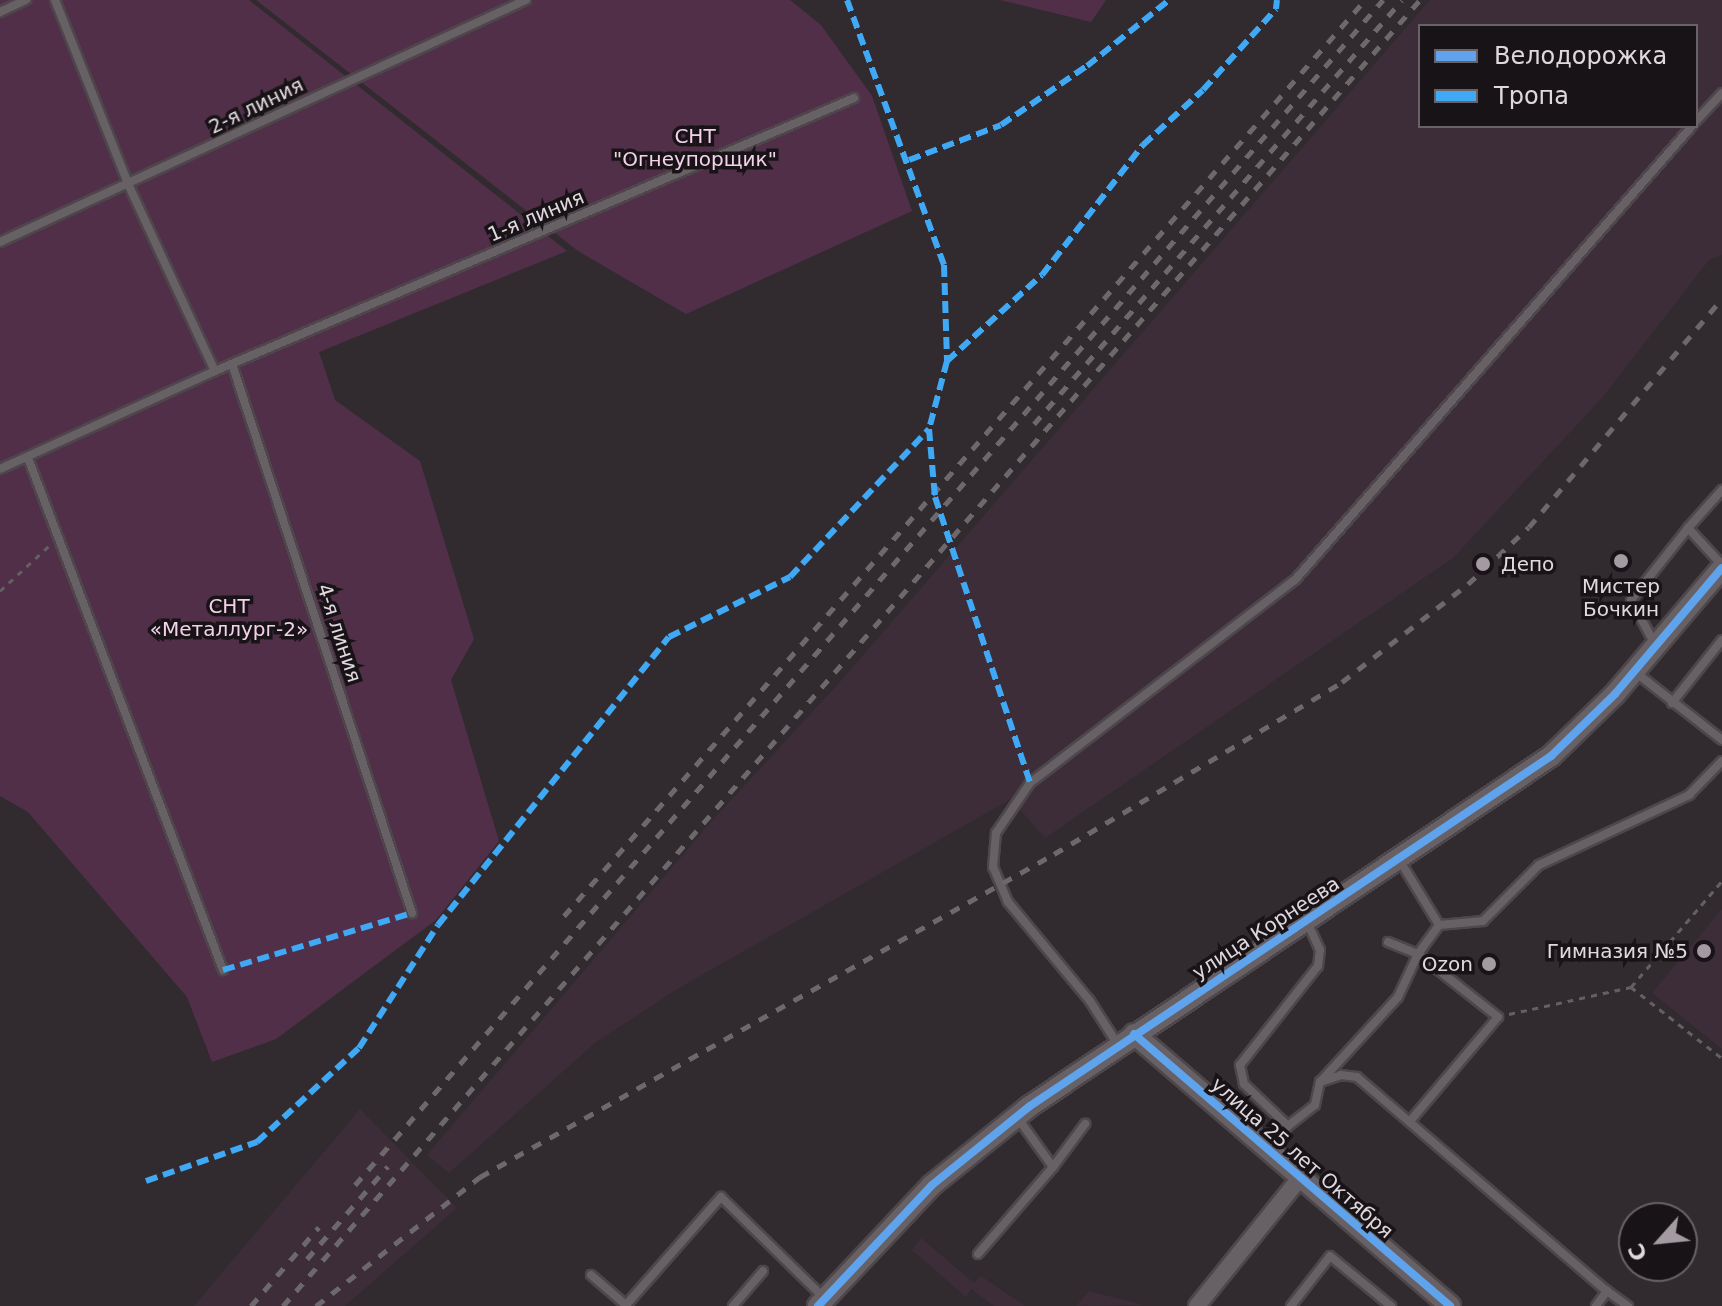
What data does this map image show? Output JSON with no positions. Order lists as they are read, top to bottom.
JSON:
{
  "streets": {
    "street": ["улица Корнеева", "улица 25 лет Октября"],
    "lane": ["2-я линия", "1-я линия", "4-я линия"]
  },
  "crossings": [
    ["1-я линия", "4-я линия"],
    ["улица Корнеева", "улица 25 лет Октября"]
  ],
  "parks": ["СНТ \"Огнеупорщик\"", "СНТ «Металлург-2»"],
  "places": [
    "Мистер Бочкин",
    "Депо",
    "Гимназия №5",
    "Ozon"
  ],
  "legend": ["Велодорожка", "Тропа"],
  "north": "bottom left"
}
